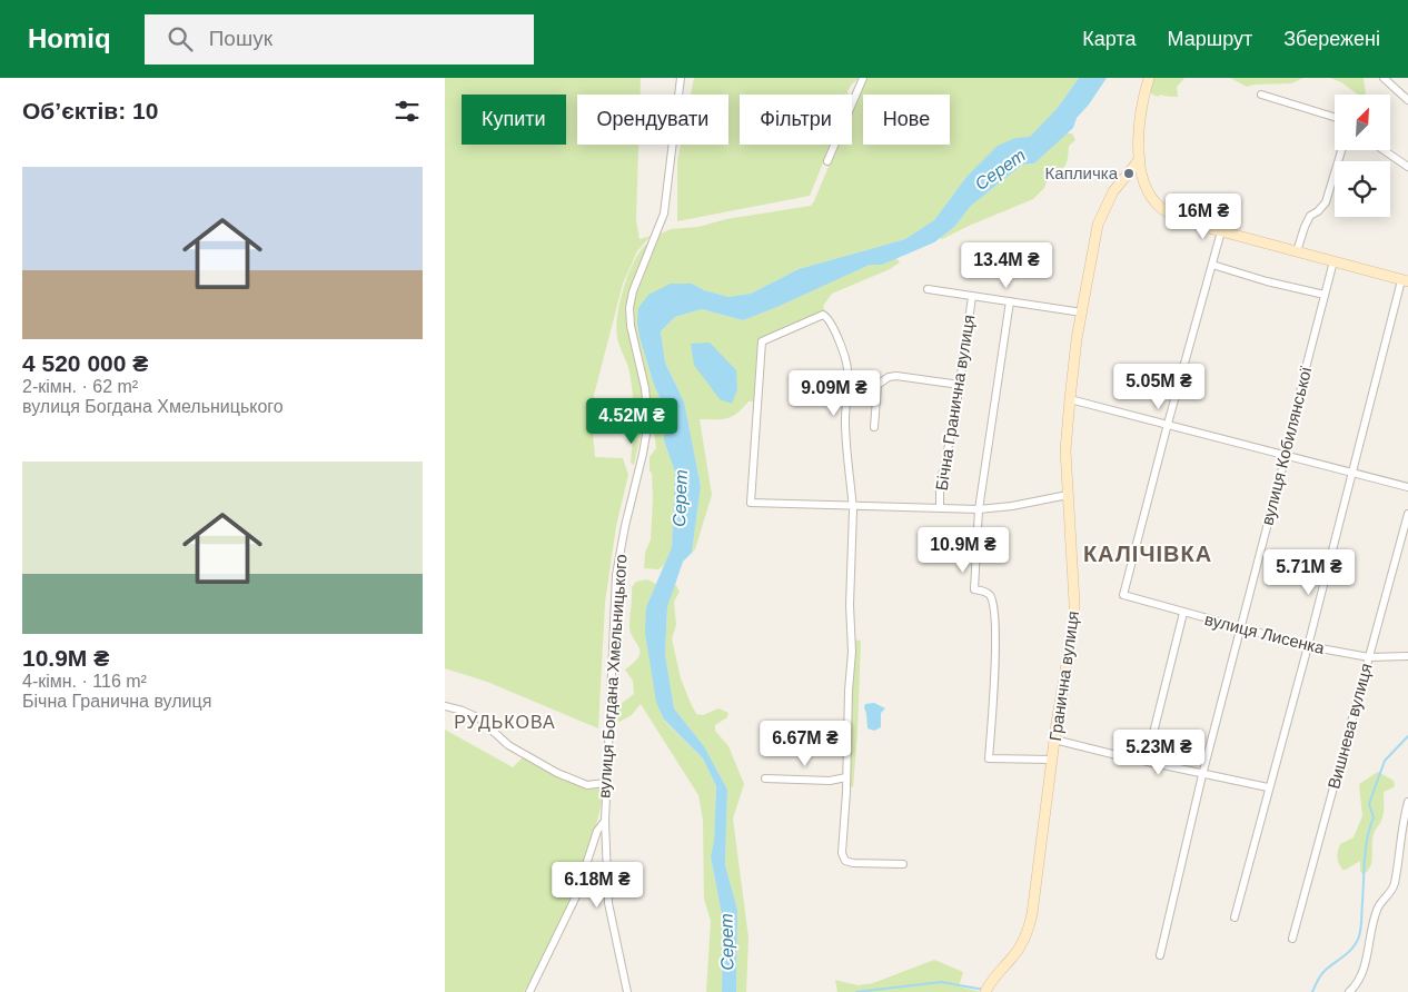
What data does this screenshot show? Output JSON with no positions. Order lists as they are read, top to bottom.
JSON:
{
  "streets": {
    "street": [
      "Бічна Гранична вулиця",
      "вулиця Кобилянської",
      "вулиця Лисенка",
      "вулиця Богдана Хмельницького",
      "Гранична вулиця",
      "Вишнева вулиця"
    ]
  },
  "crossings": [
    ["Бічна Гранична вулиця", "Гранична вулиця"],
    ["вулиця Кобилянської", "вулиця Лисенка"],
    ["вулиця Лисенка", "Вишнева вулиця"]
  ],
  "districts": ["КАЛІЧІВКА", "РУДЬКОВА"],
  "water": ["Серет"],
  "places": ["Капличка"],
  "north": "top right",
  "page": {
    "header": "Homiq",
    "search": "Пошук",
    "nav": ["Карта", "Маршрут", "Збережені"],
    "heading": "Об’єктів: 10",
    "chip": [
      "Купити",
      "Орендувати",
      "Фільтри",
      "Нове"
    ],
    "list": [
      {
        "name": "4 520 000 ₴",
        "note": "2-кімн. · 62 m² · вулиця Богдана Хмельницького"
      },
      {
        "name": "10.9M ₴",
        "note": "4-кімн. · 116 m² · Бічна Гранична вулиця"
      }
    ],
    "price": [
      "16M ₴",
      "13.4M ₴",
      "5.05M ₴",
      "9.09M ₴",
      "4.52M ₴",
      "10.9M ₴",
      "5.71M ₴",
      "6.67M ₴",
      "5.23M ₴",
      "6.18M ₴"
    ]
  }
}
